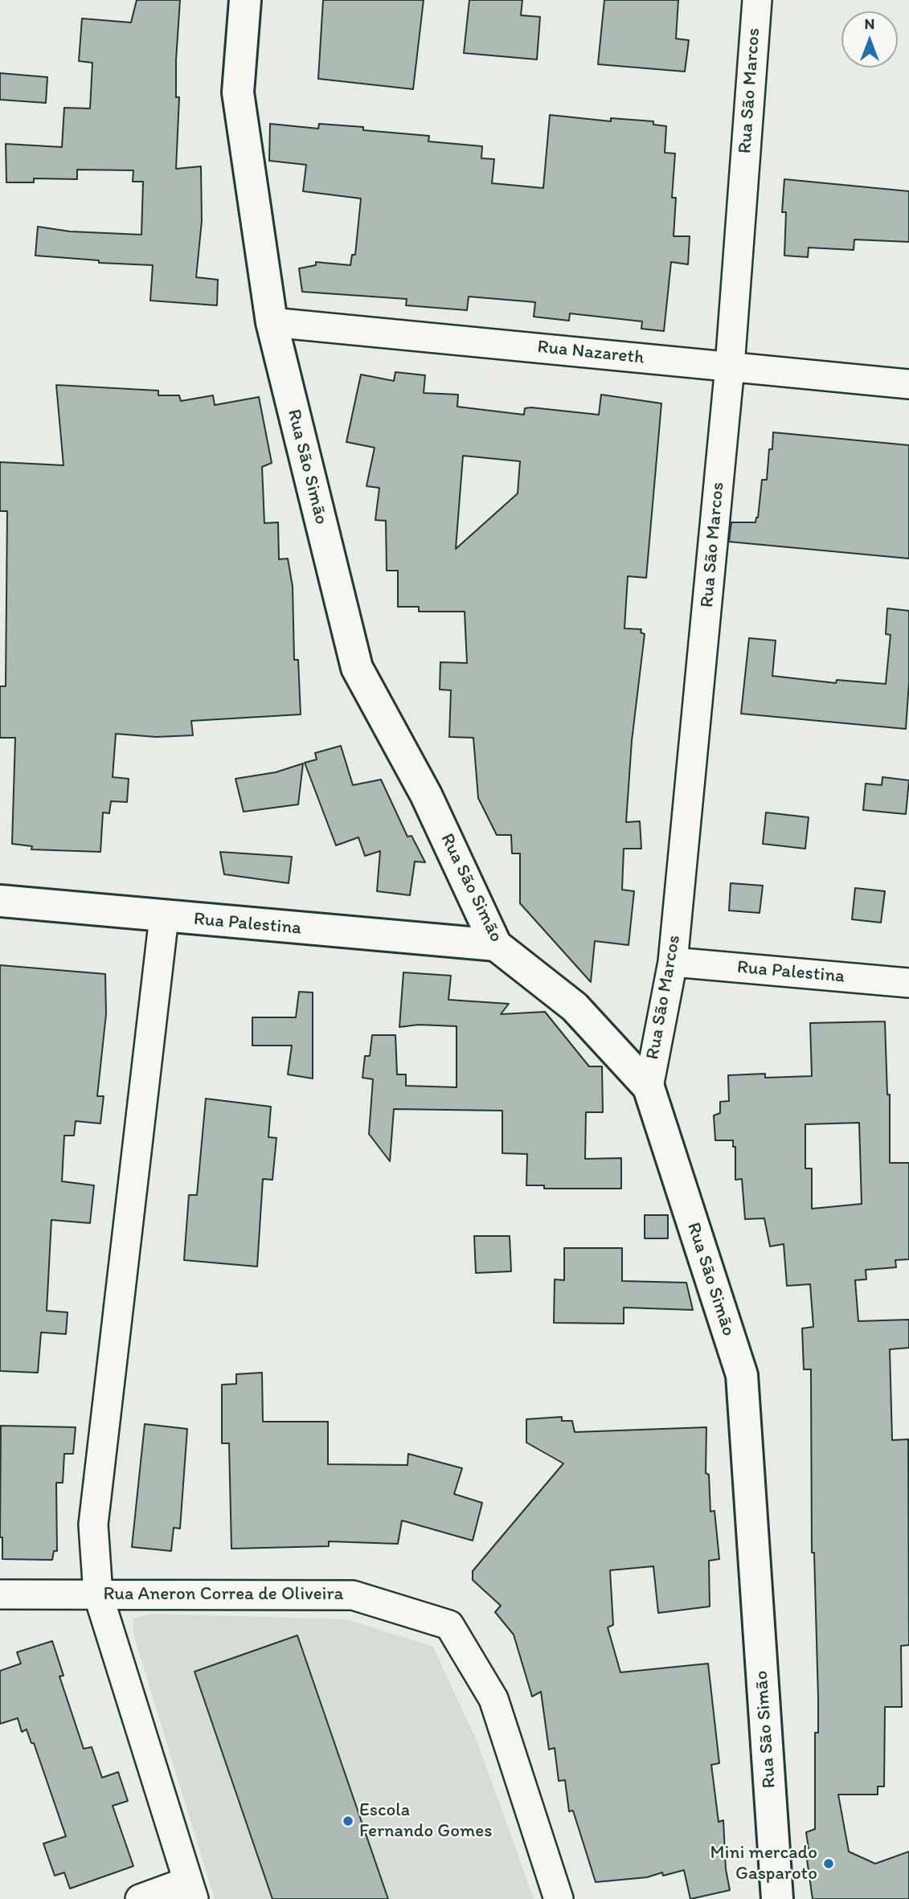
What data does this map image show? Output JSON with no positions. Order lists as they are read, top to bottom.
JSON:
{
  "streets": {
    "street": [
      "Rua São Marcos",
      "Rua Nazareth",
      "Rua São Simão",
      "Rua Palestina",
      "Rua Aneron Correa de Oliveira"
    ]
  },
  "crossings": [
    ["Rua São Marcos", "Rua Nazareth"],
    ["Rua São Marcos", "Rua São Simão"],
    ["Rua São Marcos", "Rua Palestina"],
    ["Rua Nazareth", "Rua São Simão"],
    ["Rua São Simão", "Rua Palestina"]
  ],
  "places": ["Escola Fernando Gomes", "Mini mercado Gasparoto"],
  "north": "top"
}
